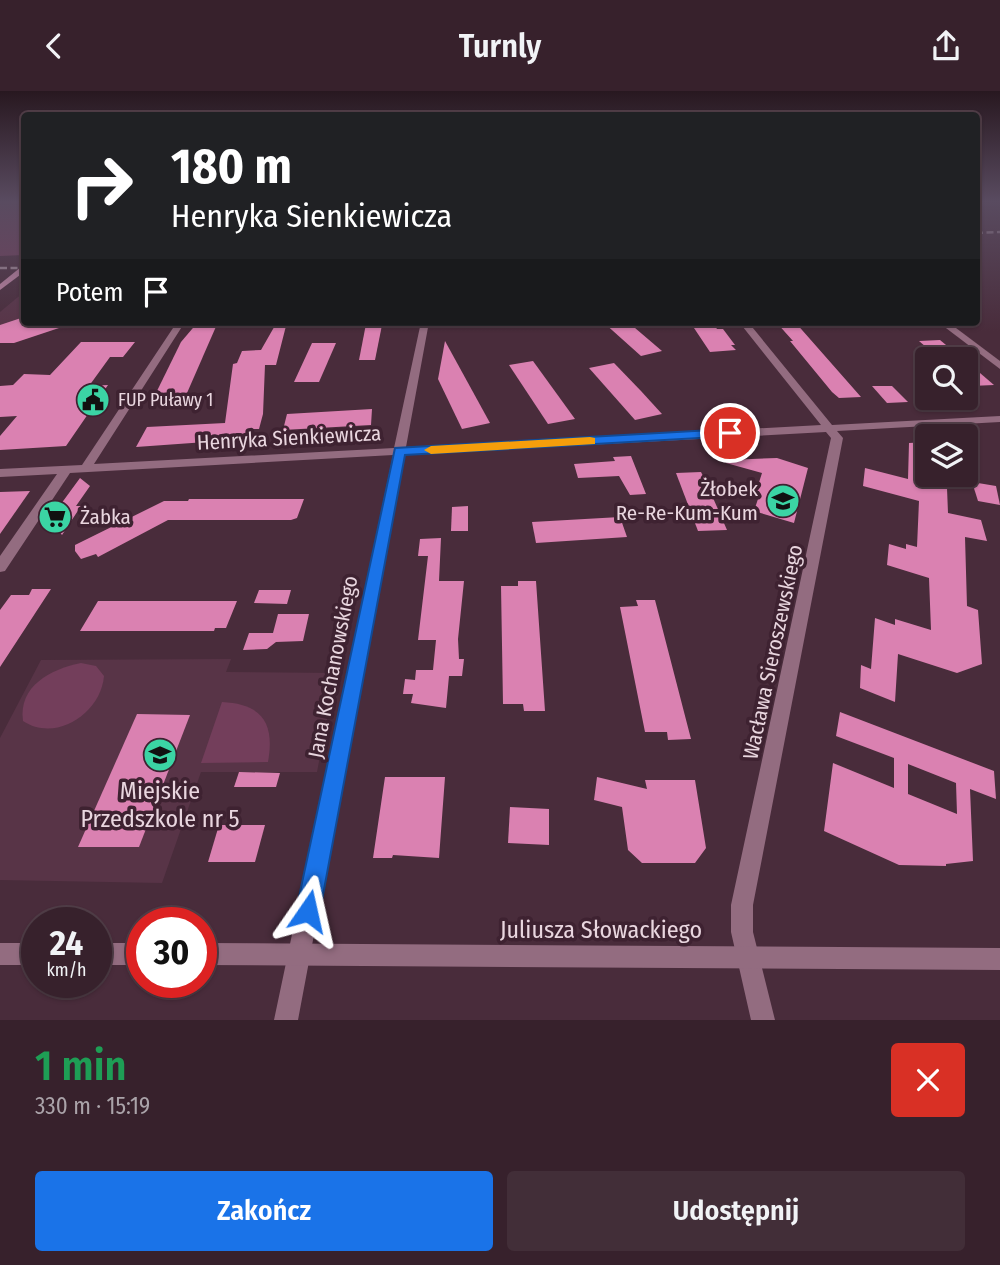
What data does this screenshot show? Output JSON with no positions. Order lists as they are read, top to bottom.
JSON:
{
  "streets": {
    "street": [
      "Henryka Sienkiewicza",
      "Wacława Sieroszewskiego",
      "Jana Kochanowskiego",
      "Juliusza Słowackiego"
    ]
  },
  "crossings": [
    ["Henryka Sienkiewicza", "Wacława Sieroszewskiego"],
    ["Henryka Sienkiewicza", "Jana Kochanowskiego"],
    ["Wacława Sieroszewskiego", "Juliusza Słowackiego"],
    ["Jana Kochanowskiego", "Juliusza Słowackiego"]
  ],
  "places": {
    "public building": ["FUP Puławy 1"],
    "school or university": ["Żłobek Re-Re-Kum-Kum", "Miejskie Przedszkole nr 5"],
    "supermarket": ["Żabka"]
  },
  "page": {
    "header": "Turnly",
    "turn": ["180 m", "Henryka Sienkiewicza"],
    "then": "Potem",
    "speed": "24 km/h",
    "limit": "30",
    "heading": ["1 min", "330 m · 15:19"],
    "buttons": ["Zakończ", "Udostępnij"]
  }
}
